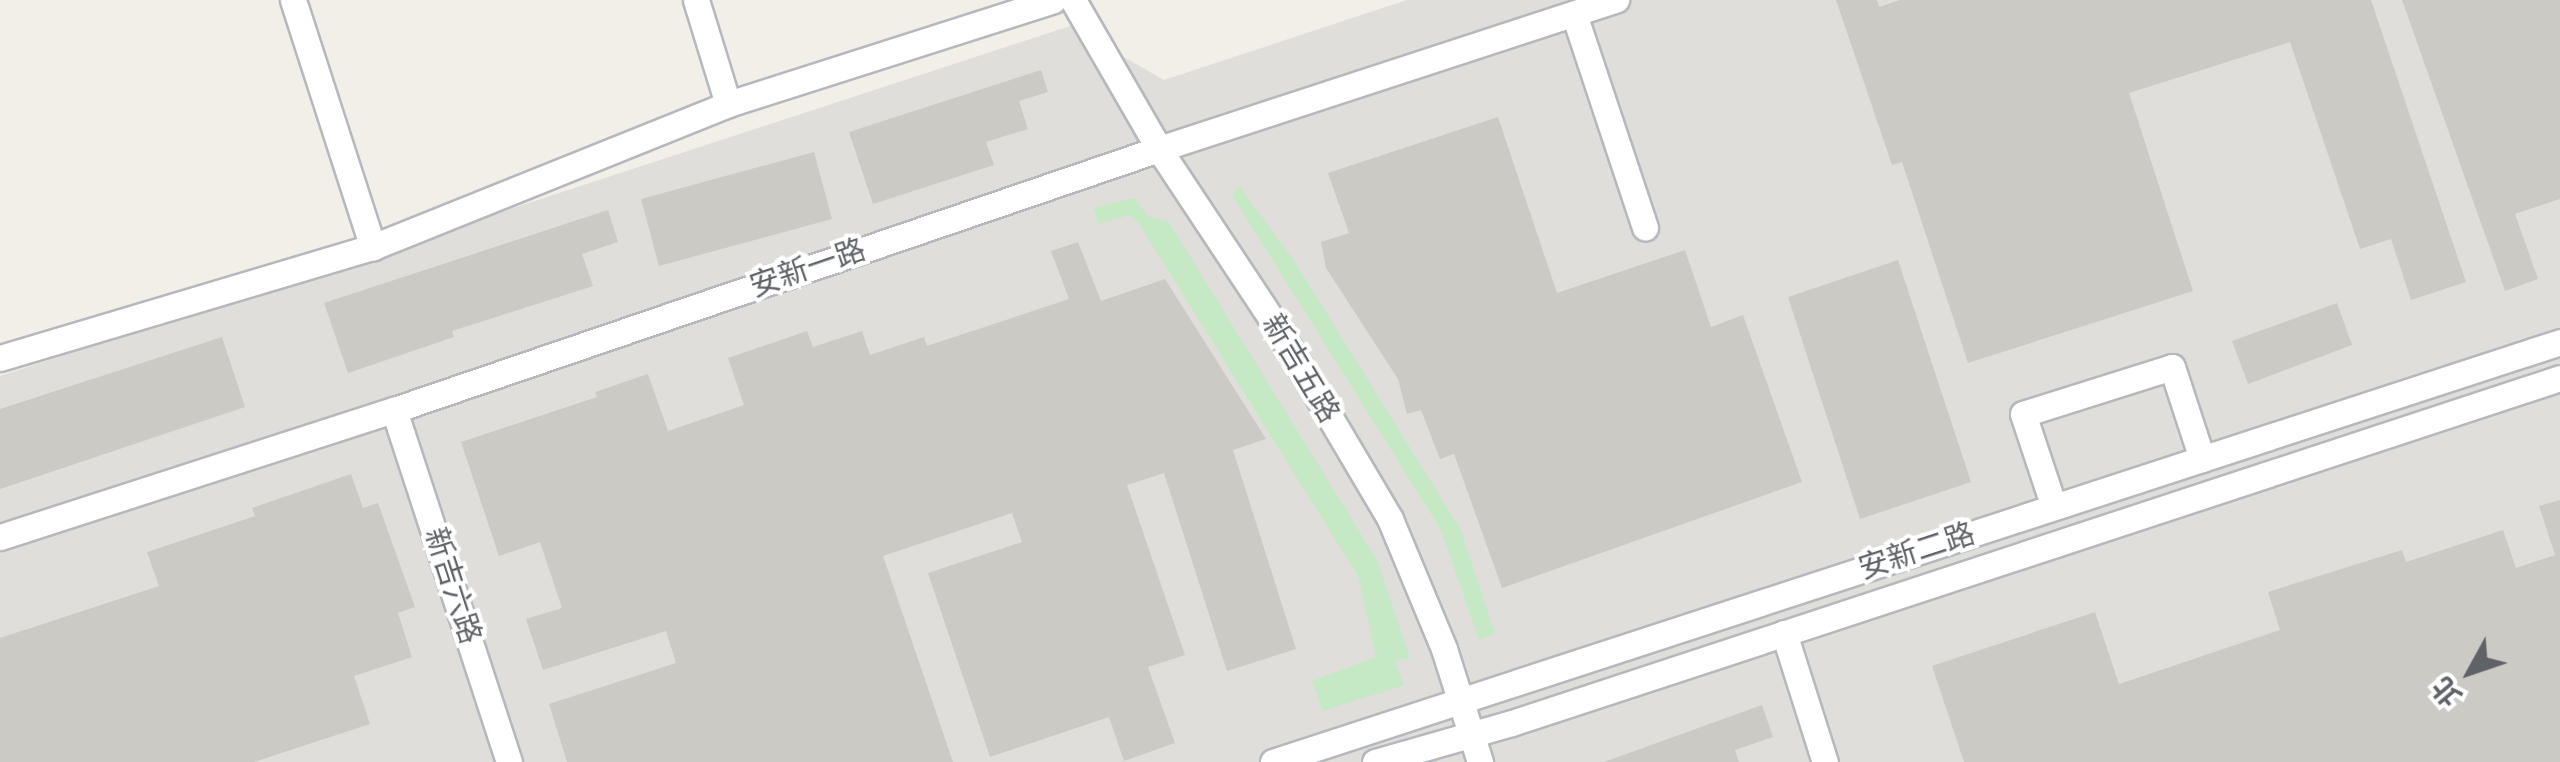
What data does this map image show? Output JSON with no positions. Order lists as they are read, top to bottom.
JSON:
{
  "streets": {
    "street": [
      "安新一路",
      "新吉五路",
      "安新二路",
      "新吉六路"
    ]
  },
  "crossings": [
    ["安新一路", "新吉五路"],
    ["安新一路", "新吉六路"],
    ["新吉五路", "安新二路"]
  ],
  "north": "bottom left"
}
